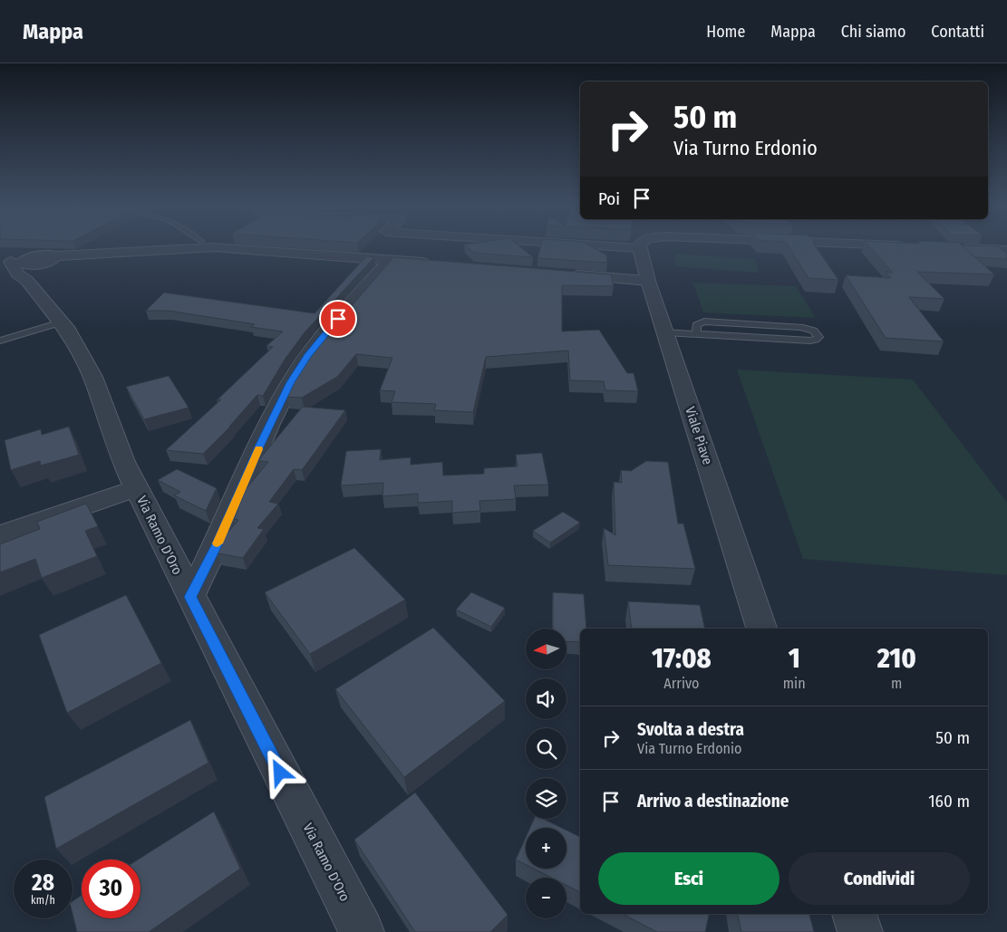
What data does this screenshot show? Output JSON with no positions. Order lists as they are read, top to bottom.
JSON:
{
  "streets": {
    "street": ["Viale Piave", "Via Ramo D'Oro"]
  },
  "north": "left",
  "page": {
    "header": "Mappa",
    "nav": [
      "Home",
      "Mappa",
      "Chi siamo",
      "Contatti"
    ],
    "turn": ["50 m", "Via Turno Erdonio"],
    "then": "Poi",
    "map_buttons": ["+", "−"],
    "eta": [
      "17:08",
      "Arrivo",
      "1",
      "min",
      "210",
      "m"
    ],
    "list": [
      {
        "name": "Svolta a destra",
        "note": "Via Turno Erdonio",
        "value": "50 m"
      },
      {
        "name": "Arrivo a destinazione",
        "value": "160 m"
      }
    ],
    "buttons": ["Esci", "Condividi"],
    "speed": "28 km/h",
    "limit": "30"
  }
}
